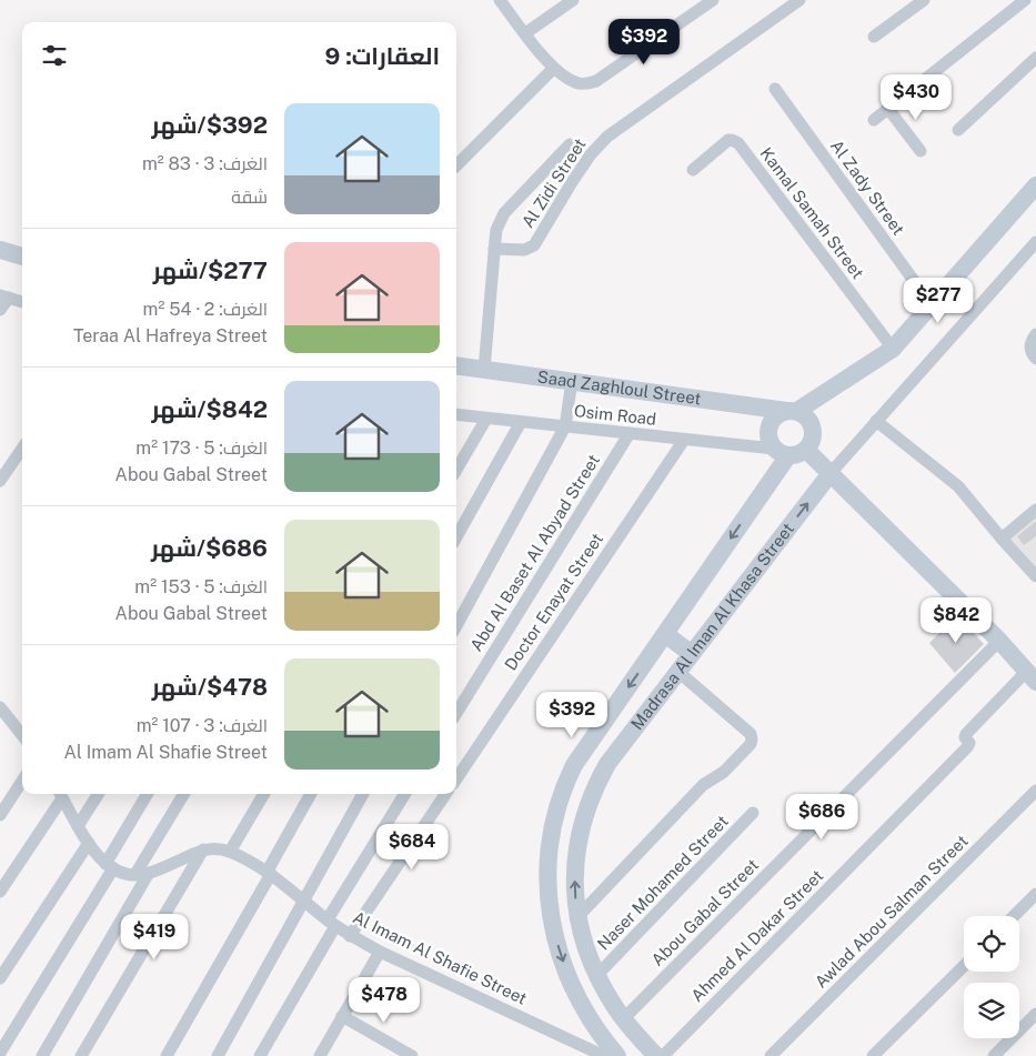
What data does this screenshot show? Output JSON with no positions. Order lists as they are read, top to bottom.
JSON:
{
  "streets": {
    "street": [
      "Al Zidi Street",
      "Al Zady Street",
      "Kamal Samah Street",
      "Saad Zaghloul Street",
      "Osim Road",
      "Abd Al Baset Al Abyad Street",
      "Doctor Enayat Street",
      "Madrasa Al Iman Al Khasa Street",
      "Naser Mohamed Street",
      "Awlad Abou Salman Street",
      "Abou Gabal Street",
      "Ahmed Al Dakar Street",
      "Al Imam Al Shafie Street"
    ]
  },
  "crossings": [
    ["Saad Zaghloul Street", "Osim Road"],
    ["Saad Zaghloul Street", "Madrasa Al Iman Al Khasa Street"],
    ["Osim Road", "Abd Al Baset Al Abyad Street"],
    ["Osim Road", "Doctor Enayat Street"],
    ["Osim Road", "Madrasa Al Iman Al Khasa Street"],
    ["Madrasa Al Iman Al Khasa Street", "Naser Mohamed Street"],
    ["Madrasa Al Iman Al Khasa Street", "Abou Gabal Street"],
    ["Madrasa Al Iman Al Khasa Street", "Al Imam Al Shafie Street"]
  ],
  "page": {
    "price": [
      "$392",
      "$430",
      "$277",
      "$842",
      "$392",
      "$686",
      "$684",
      "$419",
      "$478"
    ],
    "heading": "العقارات: 9",
    "list": [
      {
        "name": "$392/شهر",
        "note": "الغرف: 3 · 83 m² · شقة"
      },
      {
        "name": "$277/شهر",
        "note": "الغرف: 2 · 54 m² · Teraa Al Hafreya Street"
      },
      {
        "name": "$842/شهر",
        "note": "الغرف: 5 · 173 m² · Abou Gabal Street"
      },
      {
        "name": "$686/شهر",
        "note": "الغرف: 5 · 153 m² · Abou Gabal Street"
      },
      {
        "name": "$478/شهر",
        "note": "الغرف: 3 · 107 m² · Al Imam Al Shafie Street"
      }
    ]
  }
}
